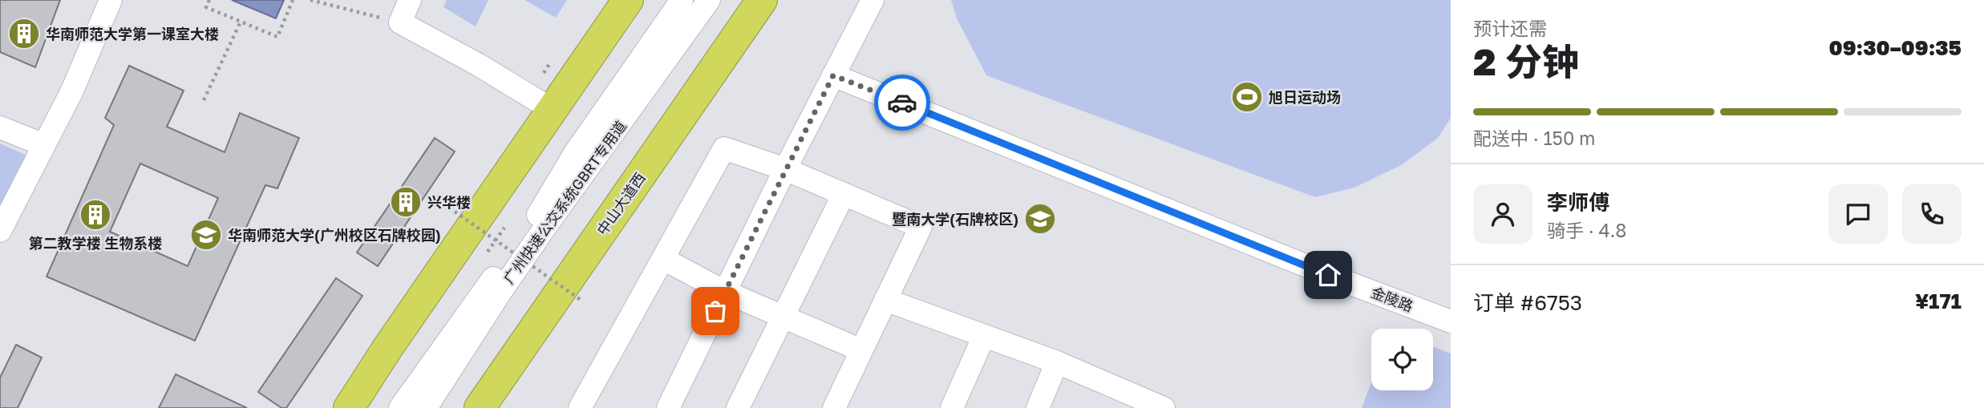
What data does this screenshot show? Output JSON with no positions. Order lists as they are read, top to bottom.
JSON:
{
  "streets": {
    "highway": ["中山大道西"],
    "street": ["广州快速公交系统GBRT专用道", "金陵路"]
  },
  "places": {
    "building": ["华南师范大学第一课室大楼", "兴华楼", "第二教学楼 生物系楼"],
    "sports": ["旭日运动场"],
    "school or university": ["暨南大学(石牌校区)", "华南师范大学(广州校区石牌校园)"]
  },
  "page": {
    "heading": ["2 分钟", "预计还需", "09:30–09:35"],
    "panel": [
      "李师傅",
      "骑手 · 4.8",
      "订单 #6753",
      "¥171"
    ],
    "bar": "配送中 · 150 m"
  }
}
